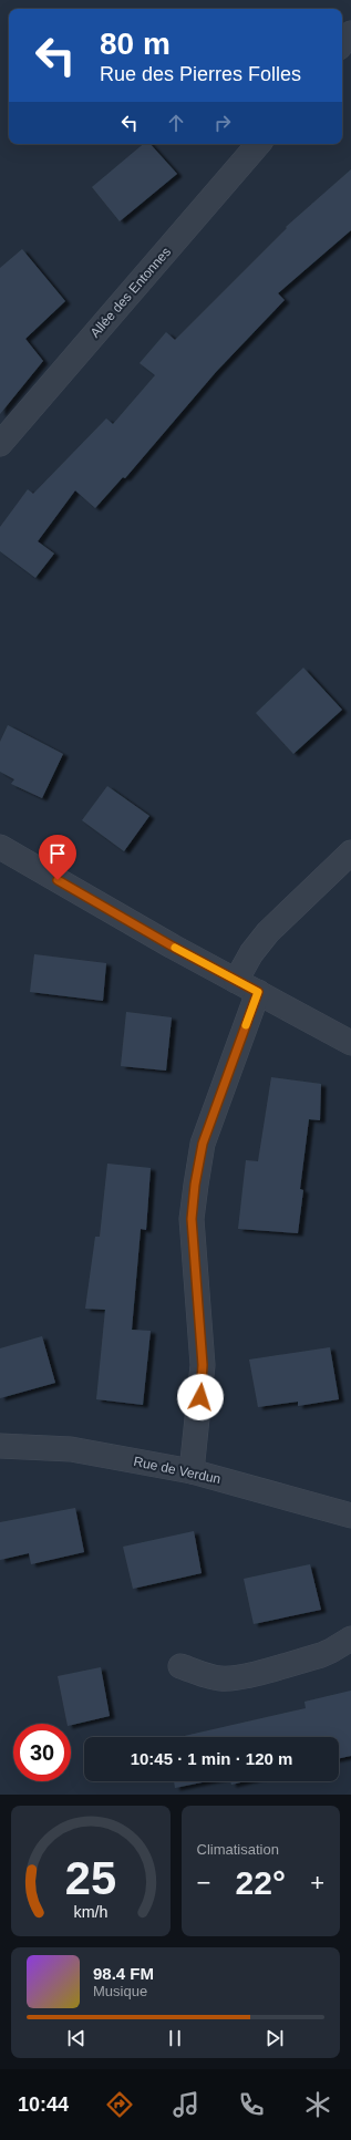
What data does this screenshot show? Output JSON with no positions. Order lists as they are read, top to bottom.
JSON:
{
  "streets": {
    "street": ["Allée des Entonnes", "Rue de Verdun"]
  },
  "page": {
    "turn": ["80 m", "Rue des Pierres Folles"],
    "limit": "30",
    "trip": "10:45 · 1 min · 120 m",
    "tile": "Climatisation",
    "heat": ["−", "22°", "+"],
    "song": ["98.4 FM", "Musique"],
    "tabs": "10:44",
    "gauge": ["25", "km/h"]
  }
}
